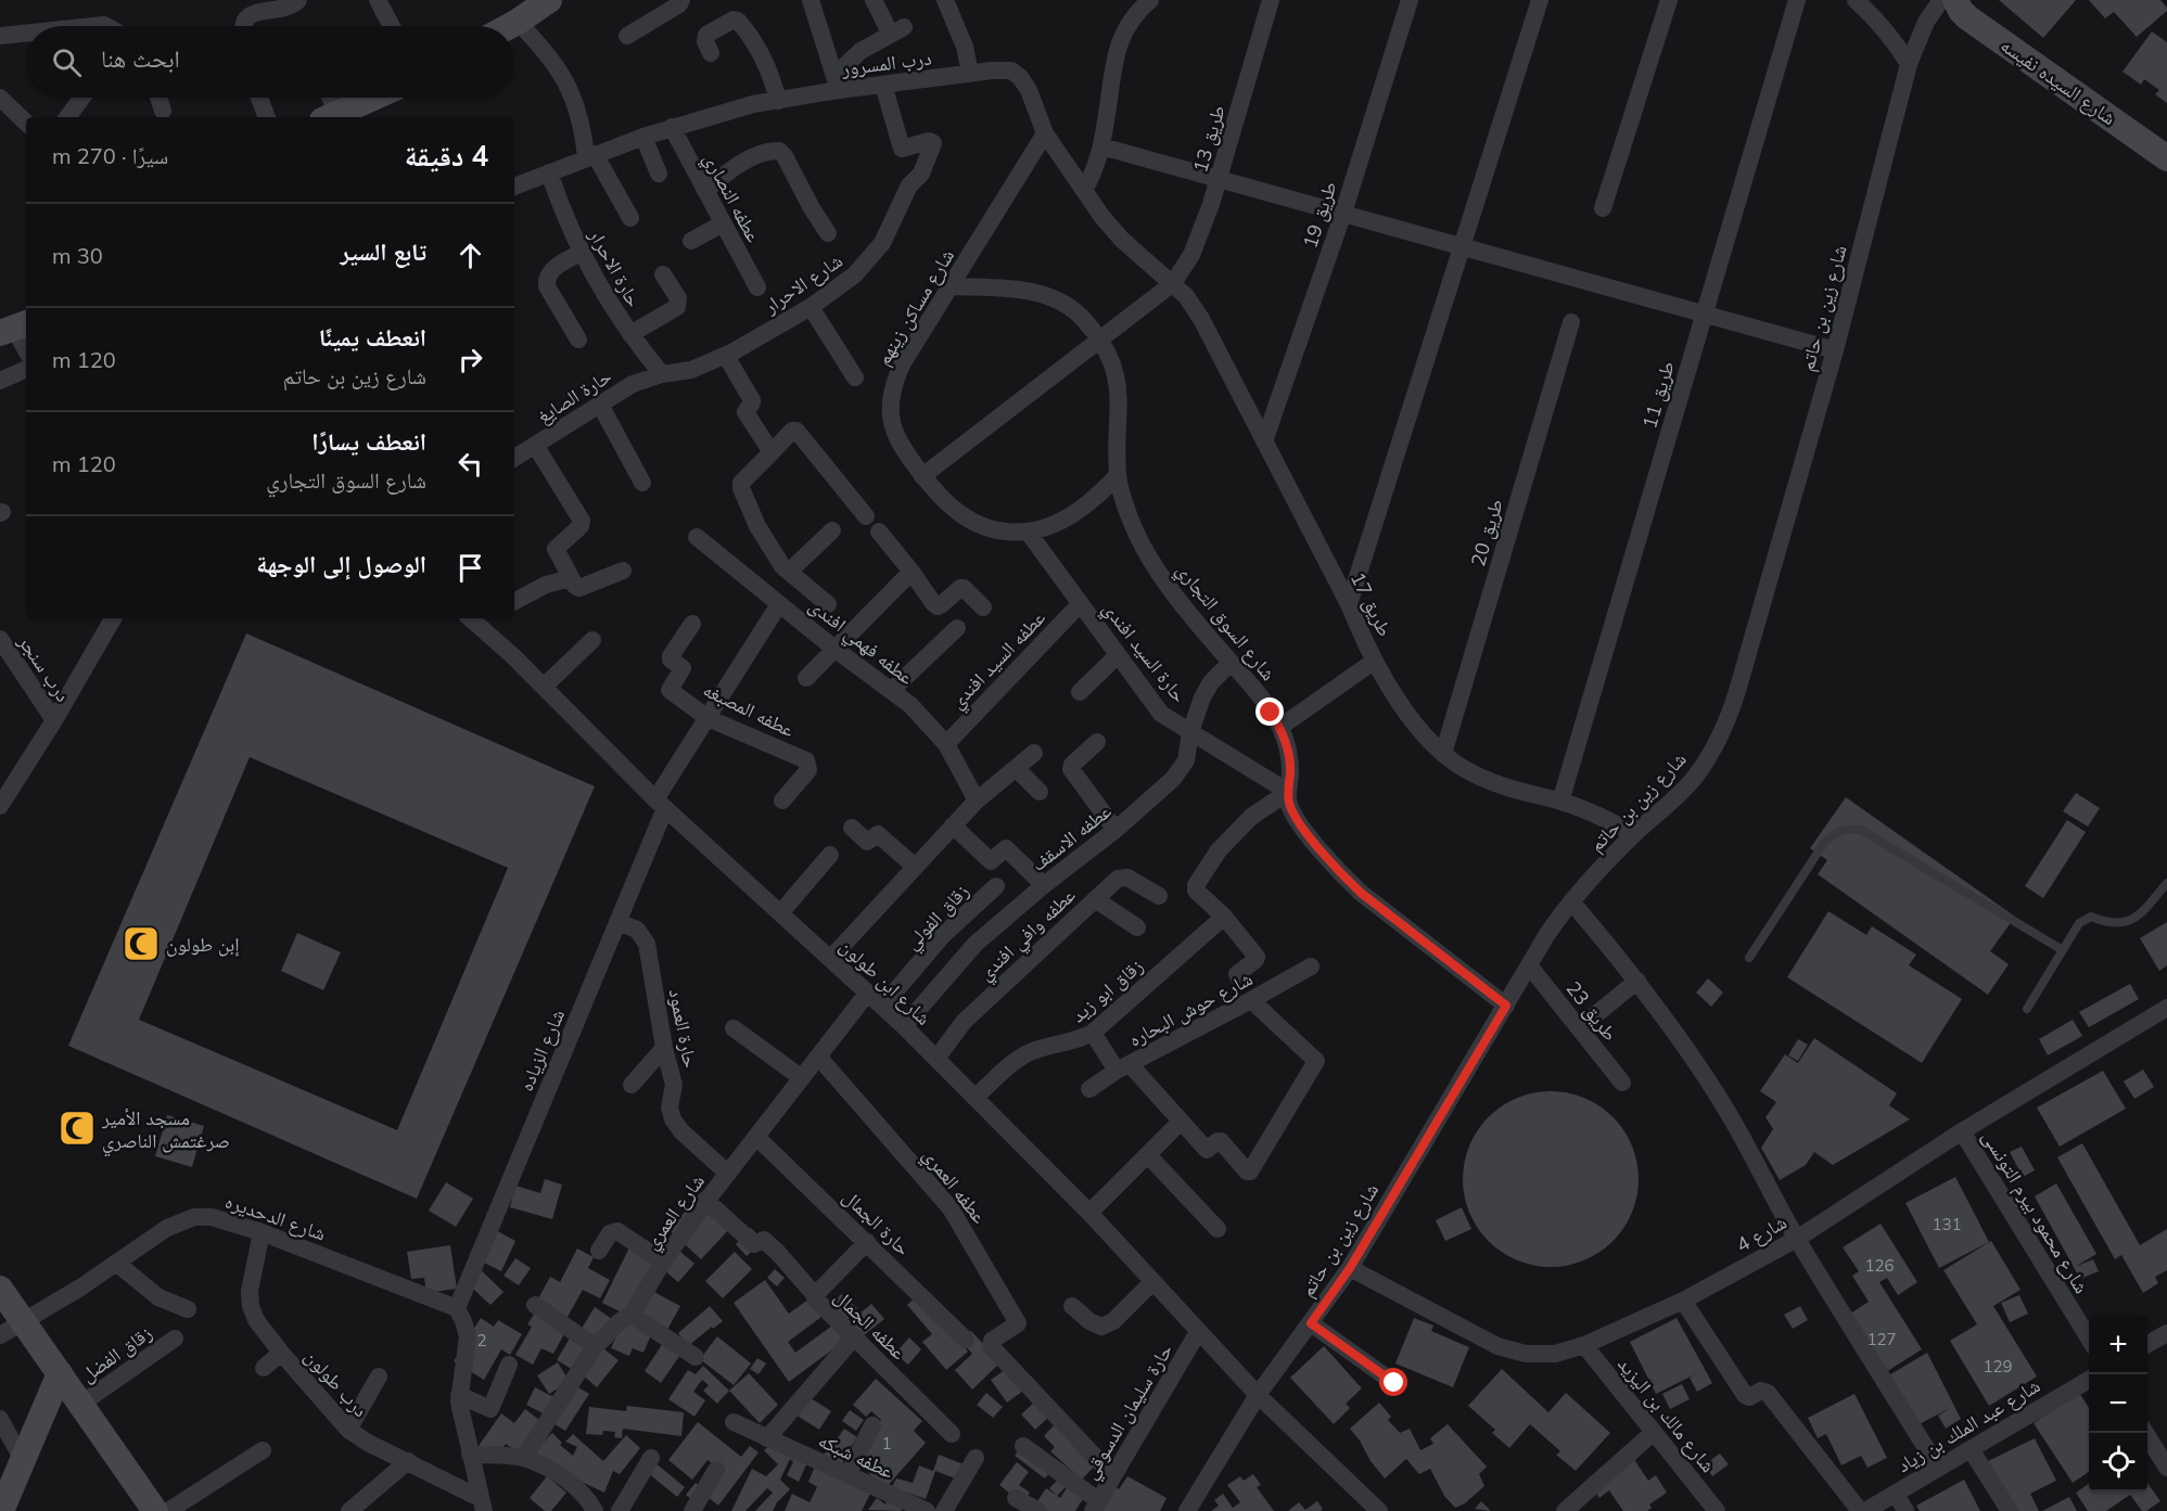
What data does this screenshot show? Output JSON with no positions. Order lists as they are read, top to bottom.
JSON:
{
  "streets": {
    "street": [
      "درب المسرور",
      "شارع السيده نفيسه",
      "طريق 13",
      "عطفه النصاري",
      "طريق 19",
      "حارة الاحرار",
      "شارع الاحرار",
      "شارع مساكن زينهم",
      "شارع زين بن حاتم",
      "طريق 11",
      "حارة الصايغ",
      "طريق 20",
      "طريق 17",
      "شارع السوق التجاري",
      "عطفه فهمي افندى",
      "حارة السيد افندي",
      "عطفه السيد افندي",
      "درب سنجر",
      "عطفه المصبغه",
      "عطفه الاسقف",
      "زقاق الفولي",
      "عطفه وافي افندي",
      "شارع ابن طولون",
      "زقاق ابو زيد",
      "شارع حوش البحاره",
      "طريق 23",
      "حارة العمود",
      "شارع الزياده",
      "عطفه العمري",
      "شارع العمري",
      "شارع محمود بيرم التونسى",
      "شارع الدحديره",
      "حارة الجمال",
      "شارع 4",
      "عطفه الجمال",
      "زقاق الفضل",
      "درب طولون",
      "حارة سليمان الدسوقي",
      "شارع مالك بن اليزيد",
      "شارع عبد الملك بن زياد",
      "عطفه شبكه"
    ]
  },
  "crossings": [
    ["درب المسرور", "طريق 13"],
    ["درب المسرور", "عطفه النصاري"],
    ["درب المسرور", "حارة الاحرار"],
    ["درب المسرور", "شارع الاحرار"],
    ["درب المسرور", "شارع مساكن زينهم"],
    ["درب المسرور", "طريق 17"],
    ["طريق 13", "شارع مساكن زينهم"],
    ["طريق 13", "طريق 17"],
    ["طريق 13", "شارع السوق التجاري"],
    ["طريق 19", "طريق 17"],
    ["حارة الاحرار", "شارع الاحرار"],
    ["حارة الاحرار", "حارة الصايغ"],
    ["شارع الاحرار", "حارة الصايغ"],
    ["شارع مساكن زينهم", "شارع السوق التجاري"],
    ["شارع مساكن زينهم", "حارة السيد افندي"],
    ["شارع زين بن حاتم", "طريق 17"],
    ["شارع زين بن حاتم", "شارع السوق التجاري"],
    ["شارع زين بن حاتم", "شارع ابن طولون"],
    ["شارع زين بن حاتم", "طريق 23"],
    ["شارع زين بن حاتم", "شارع 4"],
    ["طريق 11", "طريق 17"],
    ["طريق 20", "طريق 17"],
    ["شارع السوق التجاري", "حارة السيد افندي"],
    ["شارع السوق التجاري", "عطفه الاسقف"],
    ["عطفه فهمي افندى", "عطفه السيد افندي"],
    ["عطفه فهمي افندى", "شارع الزياده"],
    ["حارة السيد افندي", "عطفه السيد افندي"],
    ["حارة السيد افندي", "عطفه الاسقف"],
    ["عطفه المصبغه", "شارع الزياده"],
    ["عطفه الاسقف", "شارع ابن طولون"],
    ["زقاق الفولي", "شارع ابن طولون"],
    ["عطفه وافي افندي", "شارع ابن طولون"],
    ["شارع ابن طولون", "زقاق ابو زيد"],
    ["شارع ابن طولون", "شارع الزياده"],
    ["شارع ابن طولون", "شارع العمري"],
    ["شارع ابن طولون", "حارة سليمان الدسوقي"],
    ["حارة العمود", "شارع الزياده"],
    ["حارة العمود", "شارع العمري"],
    ["شارع الزياده", "شارع الدحديره"],
    ["عطفه العمري", "شارع العمري"],
    ["عطفه العمري", "حارة سليمان الدسوقي"],
    ["شارع العمري", "حارة الجمال"],
    ["شارع محمود بيرم التونسى", "شارع 4"],
    ["شارع الدحديره", "درب طولون"],
    ["حارة الجمال", "عطفه الجمال"],
    ["شارع 4", "شارع مالك بن اليزيد"]
  ],
  "places": {
    "mosque": ["إبن طولون", "مسجد الأمير صرغتمش الناصري"]
  },
  "house_numbers": [
    "131",
    "126",
    "127",
    "2",
    "129",
    "1"
  ],
  "page": {
    "search": "ابحث هنا",
    "heading": ["4 دقيقة", "سيرًا · 270 m"],
    "list": [
      ["تابع السير", "30 m"],
      ["انعطف يمينًا", "شارع زين بن حاتم", "120 m"],
      ["انعطف يسارًا", "شارع السوق التجاري", "120 m"],
      "الوصول إلى الوجهة"
    ],
    "map_buttons": ["+", "−"]
  }
}
